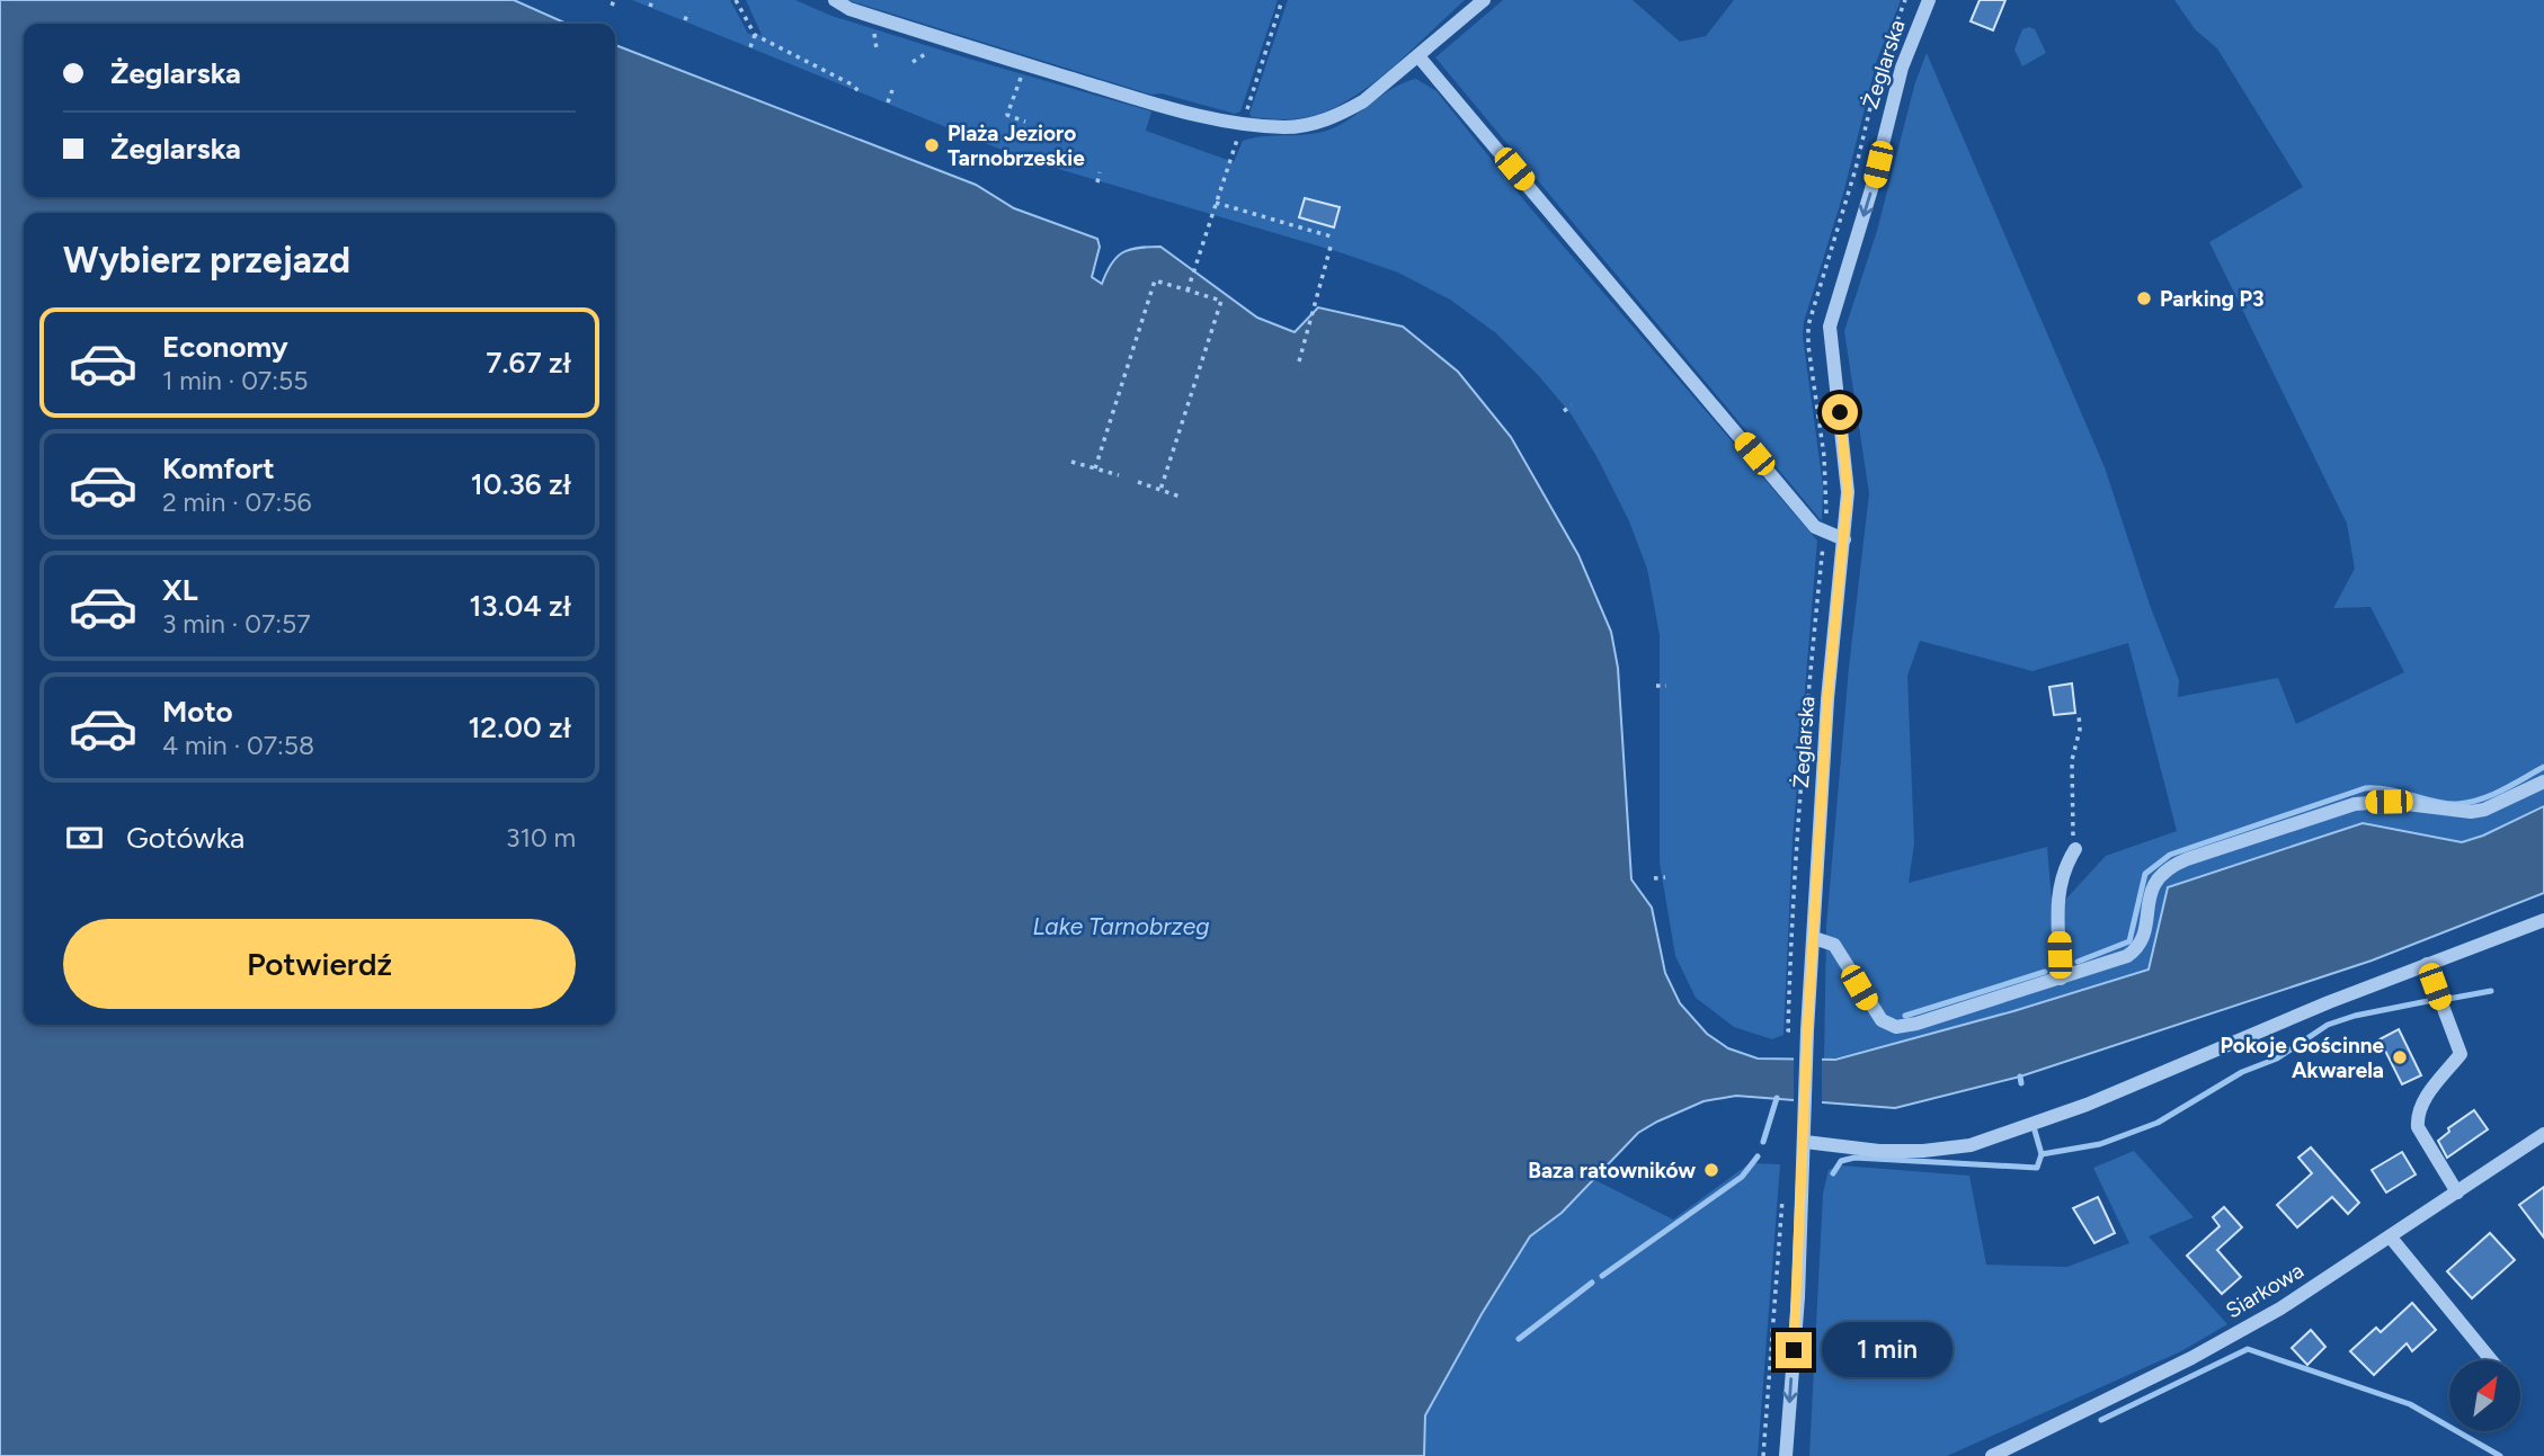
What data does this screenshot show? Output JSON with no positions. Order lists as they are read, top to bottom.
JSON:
{
  "streets": {
    "street": ["Żeglarska", "Siarkowa"]
  },
  "one_way": ["Żeglarska"],
  "water": ["Lake Tarnobrzeg"],
  "places": [
    "Plaża Jezioro Tarnobrzeskie",
    "Parking P3",
    "Pokoje Gościnne Akwarela",
    "Baza ratowników"
  ],
  "north": "top right",
  "page": {
    "banner": ["Żeglarska", "Żeglarska"],
    "heading": "Wybierz przejazd",
    "list": [
      {
        "name": "Economy",
        "note": "1 min · 07:55",
        "value": "7.67 zł"
      },
      {
        "name": "Komfort",
        "note": "2 min · 07:56",
        "value": "10.36 zł"
      },
      {
        "name": "XL",
        "note": "3 min · 07:57",
        "value": "13.04 zł"
      },
      {
        "name": "Moto",
        "note": "4 min · 07:58",
        "value": "12.00 zł"
      }
    ],
    "pay": ["Gotówka", "310 m"],
    "buttons": "Potwierdź",
    "bubble": "1 min"
  }
}
